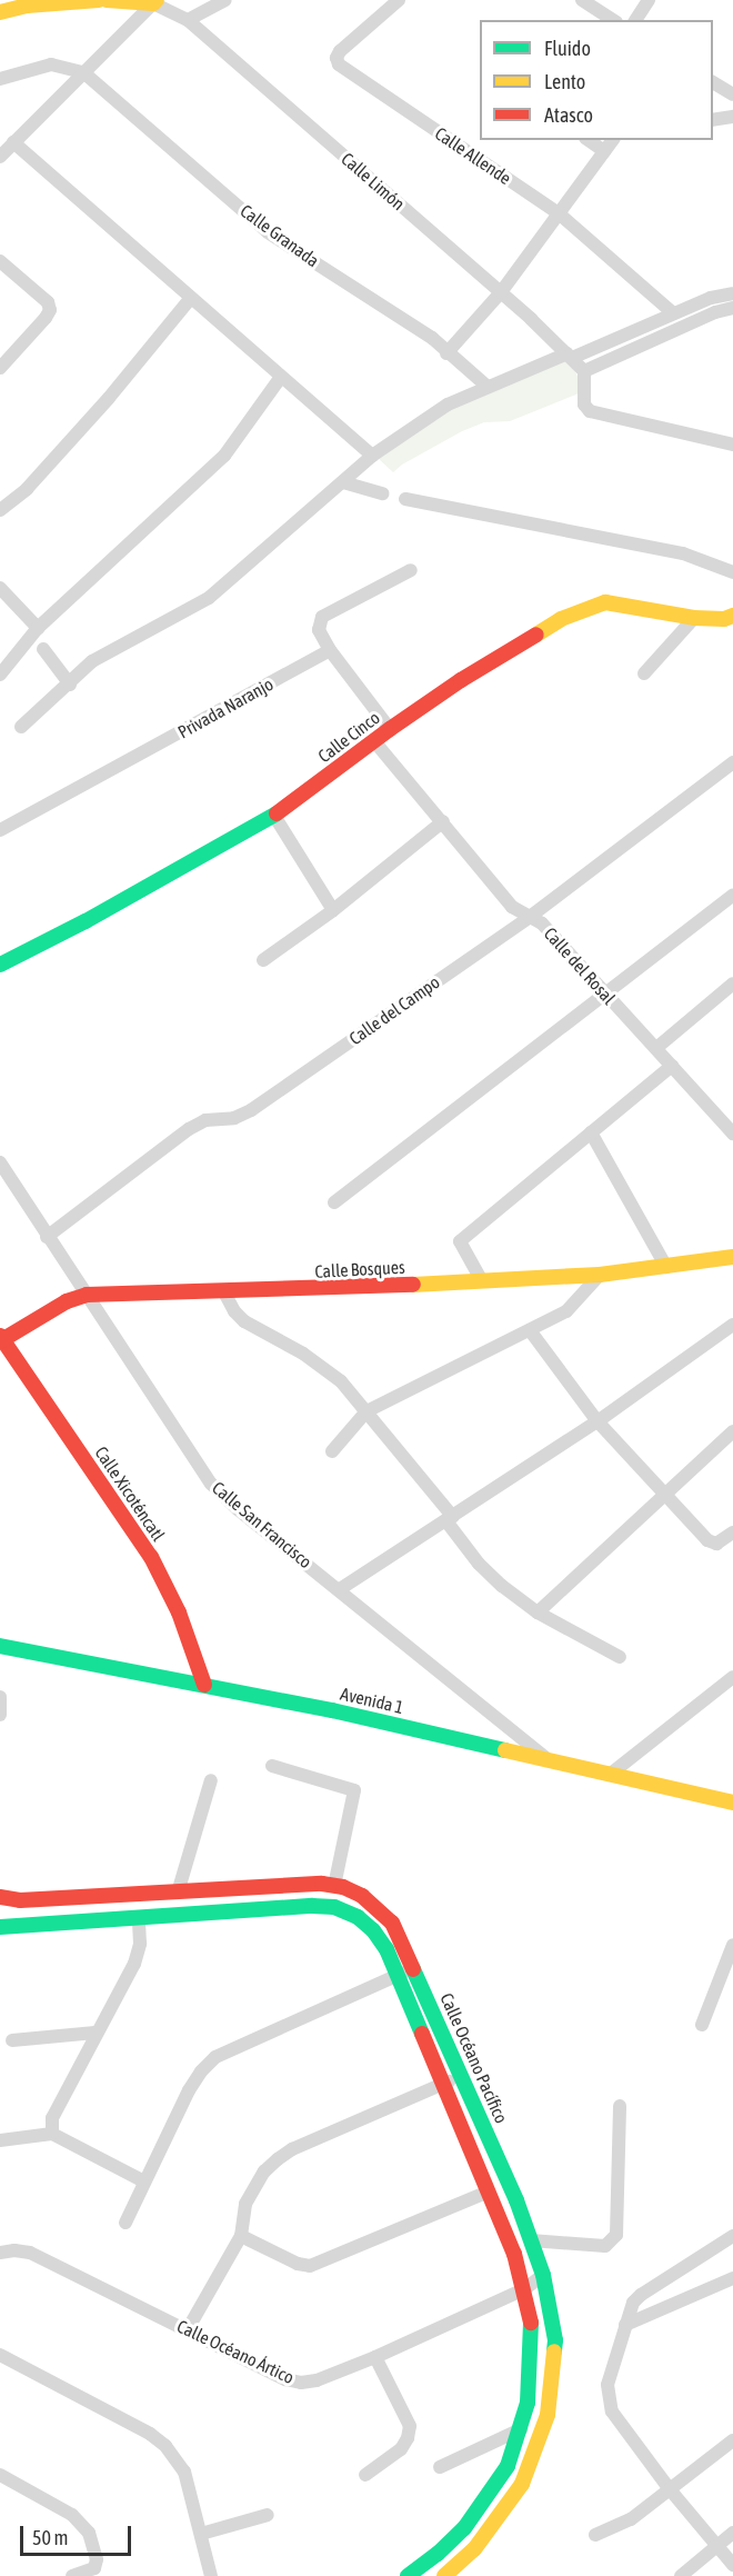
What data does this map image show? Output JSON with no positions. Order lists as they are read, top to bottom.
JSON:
{
  "streets": {
    "street": [
      "Calle Allende",
      "Calle Limón",
      "Calle Granada",
      "Privada Naranjo",
      "Calle Cinco",
      "Calle del Rosal",
      "Calle del Campo",
      "Calle Bosques",
      "Calle Xicoténcatl",
      "Calle San Francisco",
      "Avenida 1",
      "Calle Océano Pacífico",
      "Calle Océano Ártico"
    ]
  },
  "crossings": [
    ["Calle Cinco", "Calle del Rosal"],
    ["Calle del Rosal", "Calle del Campo"],
    ["Calle del Campo", "Calle San Francisco"],
    ["Calle Bosques", "Calle Xicoténcatl"],
    ["Calle Bosques", "Calle San Francisco"],
    ["Calle Xicoténcatl", "Avenida 1"],
    ["Calle San Francisco", "Avenida 1"],
    ["Calle Océano Pacífico", "Calle Océano Ártico"]
  ],
  "legend": ["Fluido", "Lento", "Atasco"],
  "scale_bar": "50 m"
}
